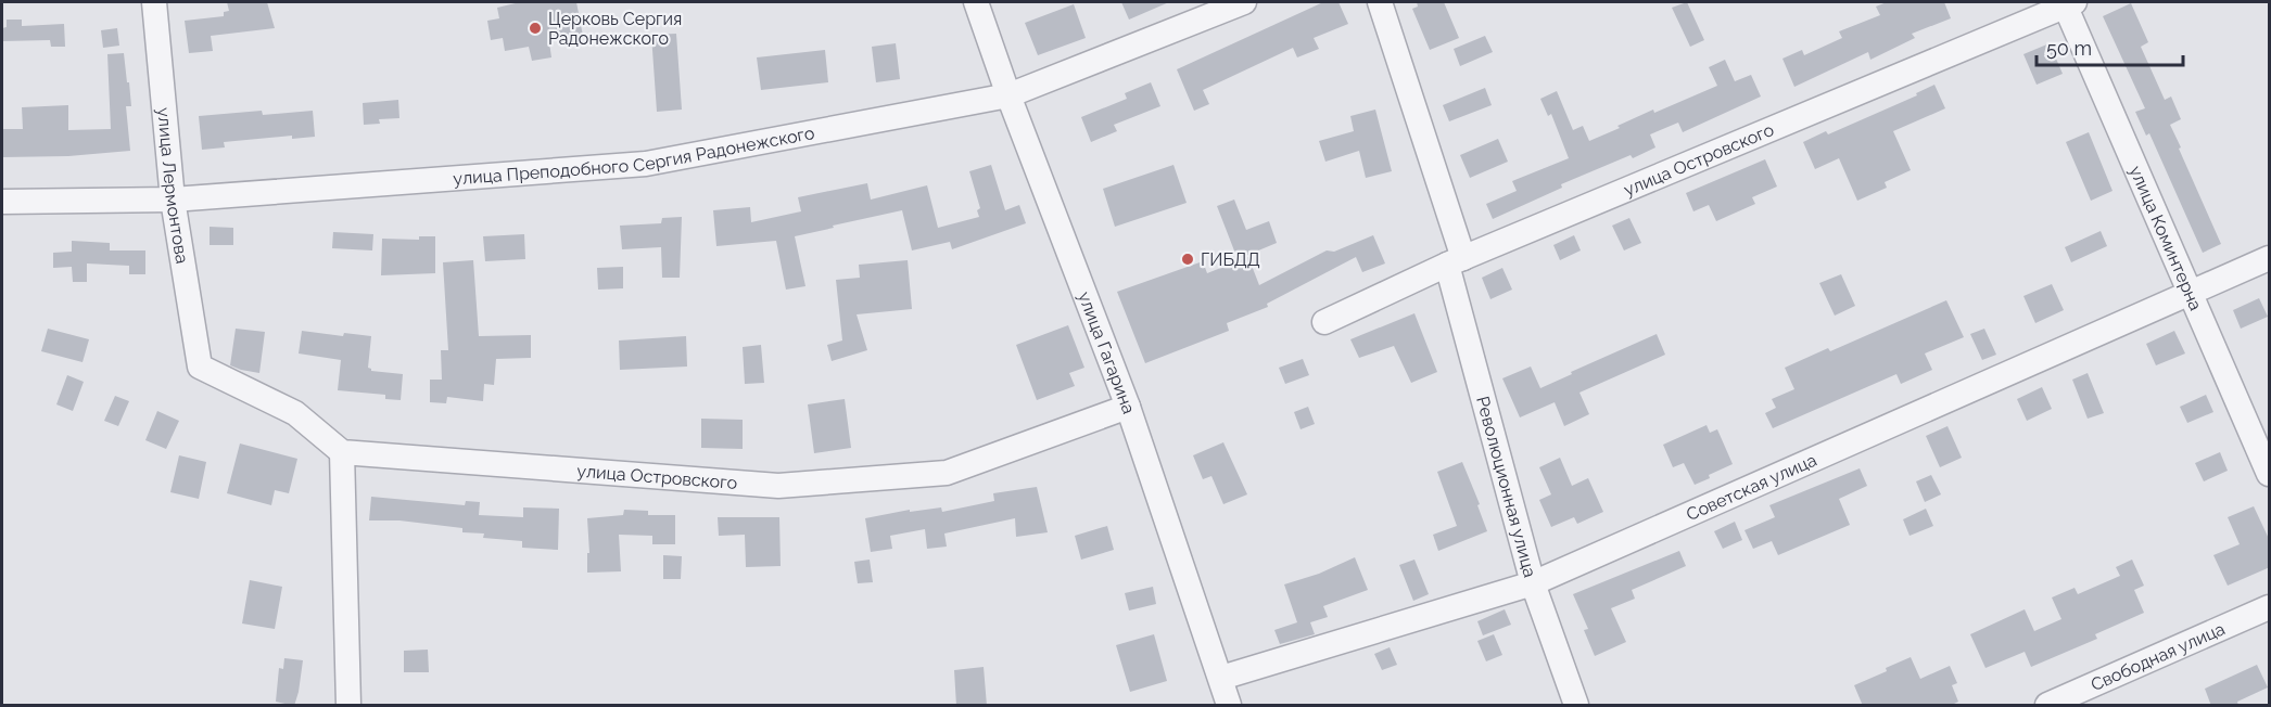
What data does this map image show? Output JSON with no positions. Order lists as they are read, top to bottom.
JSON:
{
  "streets": {
    "street": [
      "улица Преподобного Сергия Радонежского",
      "улица Островского",
      "улица Лермонтова",
      "улица Коминтерна",
      "улица Гагарина",
      "Революционная улица",
      "Советская улица",
      "Свободная улица"
    ]
  },
  "crossings": [
    ["улица Преподобного Сергия Радонежского", "улица Лермонтова"],
    ["улица Преподобного Сергия Радонежского", "улица Гагарина"],
    ["улица Островского", "улица Лермонтова"],
    ["улица Островского", "улица Коминтерна"],
    ["улица Островского", "улица Гагарина"],
    ["улица Островского", "Революционная улица"],
    ["улица Коминтерна", "Советская улица"],
    ["улица Гагарина", "Советская улица"],
    ["Революционная улица", "Советская улица"]
  ],
  "places": ["Церковь Сергия Радонежского", "ГИБДД"],
  "scale_bar": "50 m"
}
